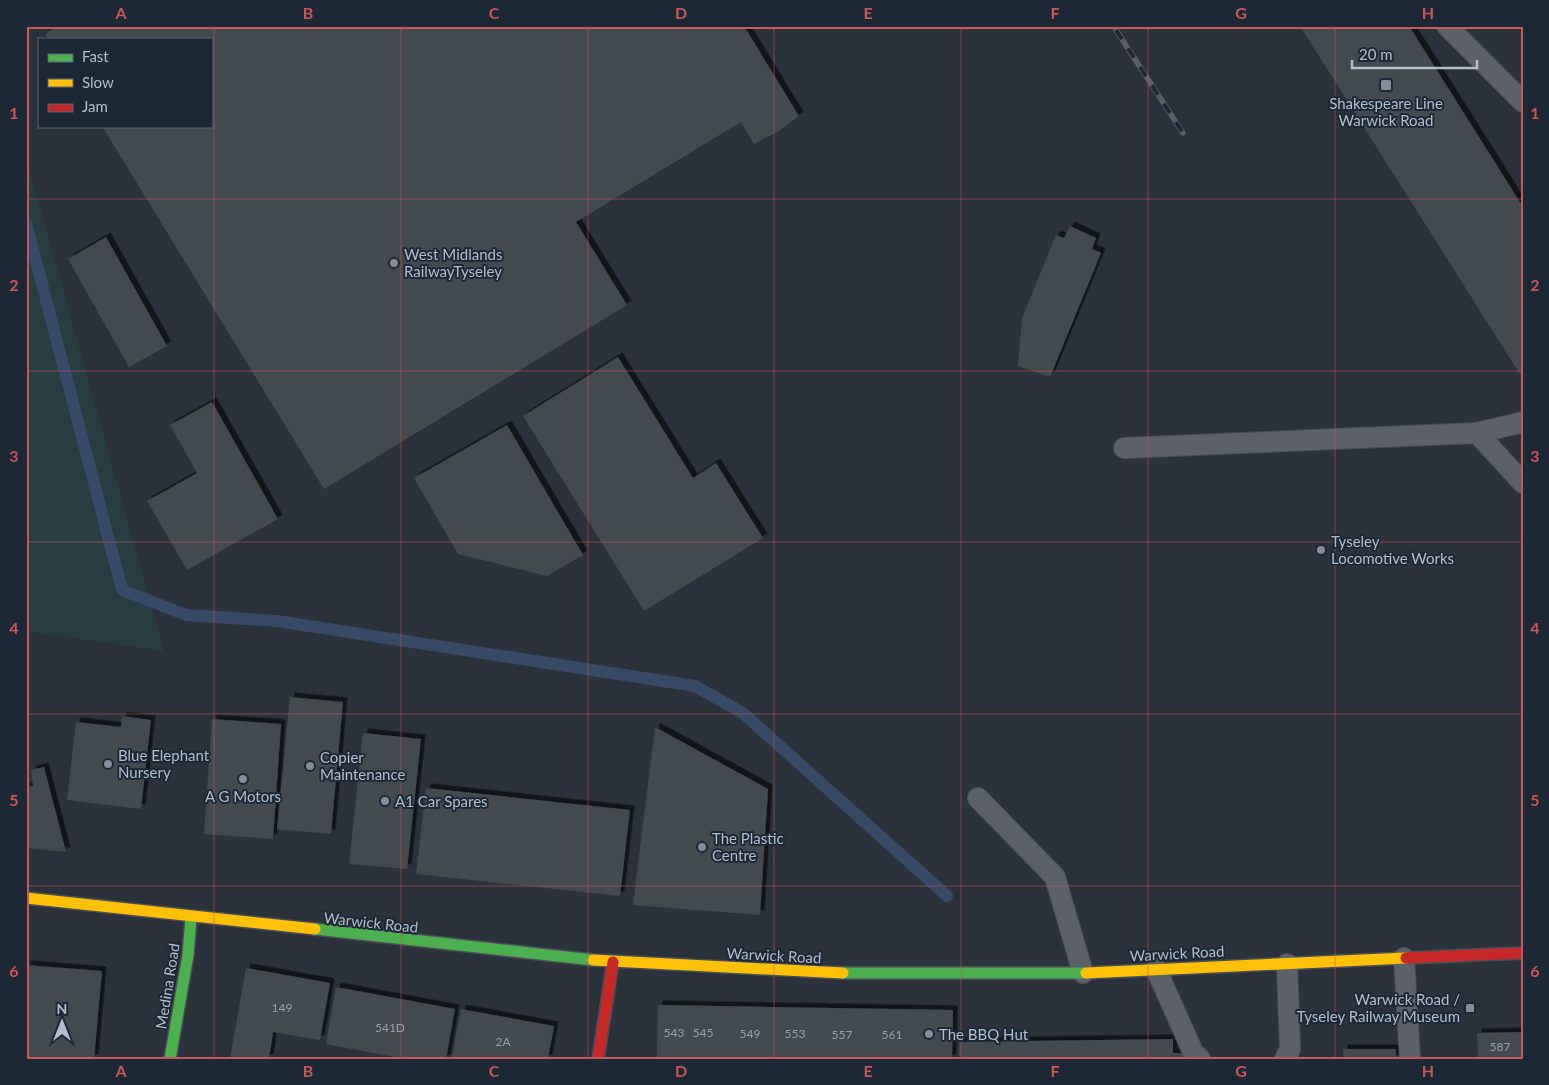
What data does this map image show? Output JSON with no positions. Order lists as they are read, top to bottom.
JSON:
{
  "streets": {
    "main road": ["Warwick Road", "Medina Road"]
  },
  "crossings": [
    ["Warwick Road", "Medina Road"]
  ],
  "places": {
    "transit": ["Shakespeare Line Warwick Road", "Warwick Road / Tyseley Railway Museum"],
    "other": [
      "West Midlands RailwayTyseley",
      "Tyseley Locomotive Works",
      "Blue Elephant Nursery",
      "Copier Maintenance",
      "A G Motors",
      "A1 Car Spares",
      "The Plastic Centre",
      "The BBQ Hut"
    ]
  },
  "house_numbers": [
    "149",
    "541D",
    "543",
    "545",
    "549",
    "553",
    "557",
    "561",
    "2A",
    "587"
  ],
  "legend": ["Fast", "Slow", "Jam"],
  "scale_bar": "20 m",
  "north": "top",
  "grid": {
    "columns": [
      "A",
      "B",
      "C",
      "D",
      "E",
      "F",
      "G",
      "H"
    ],
    "rows": [
      "1",
      "2",
      "3",
      "4",
      "5",
      "6"
    ]
  }
}
